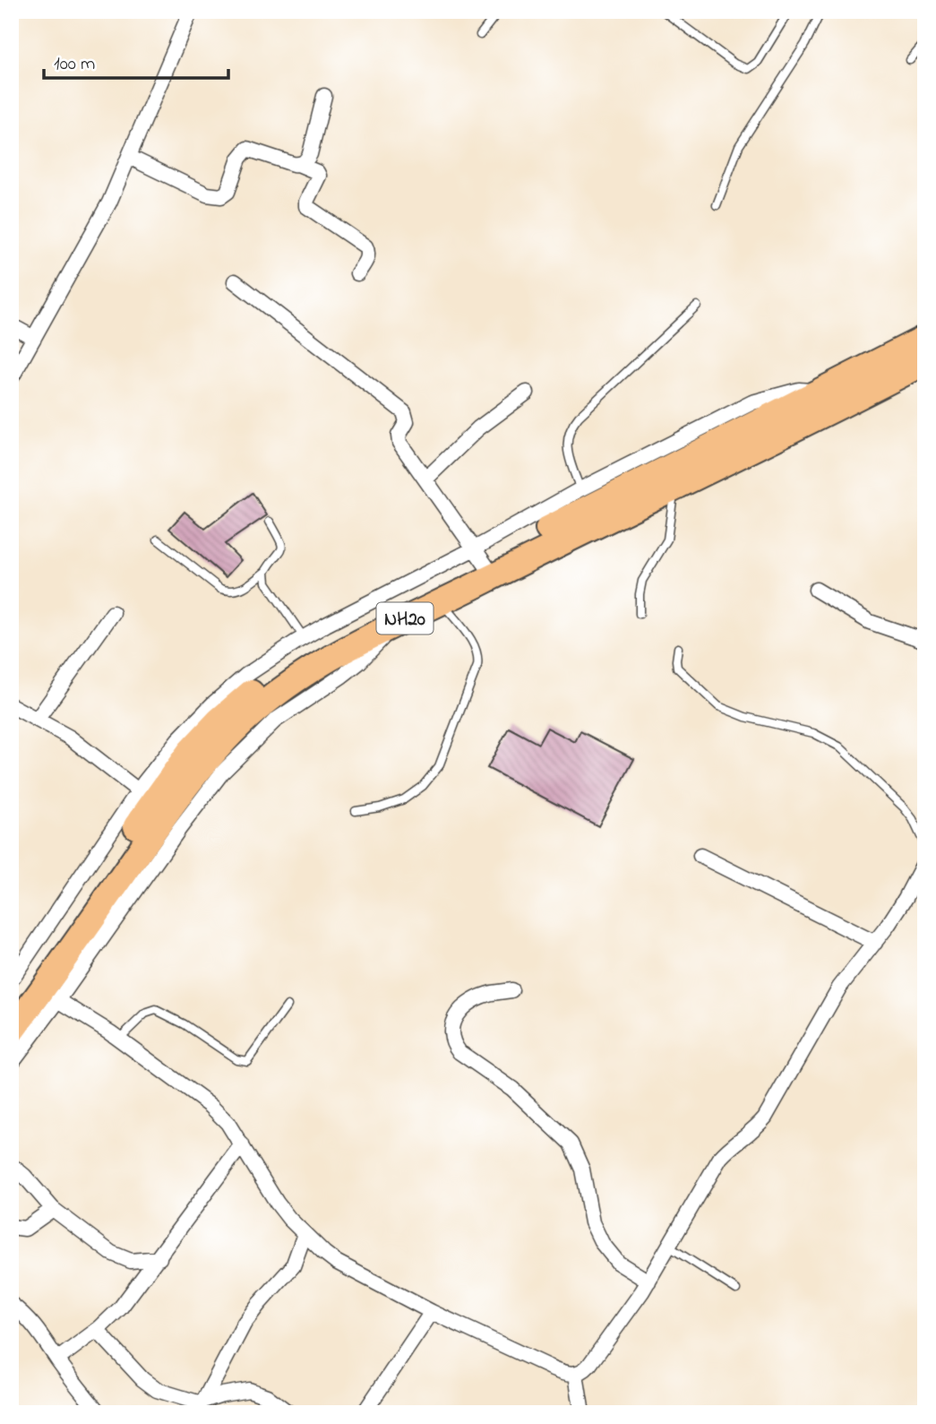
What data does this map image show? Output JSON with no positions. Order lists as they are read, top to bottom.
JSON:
{
  "streets": {
    "highway": ["NH20"]
  },
  "scale_bar": "100 m"
}
